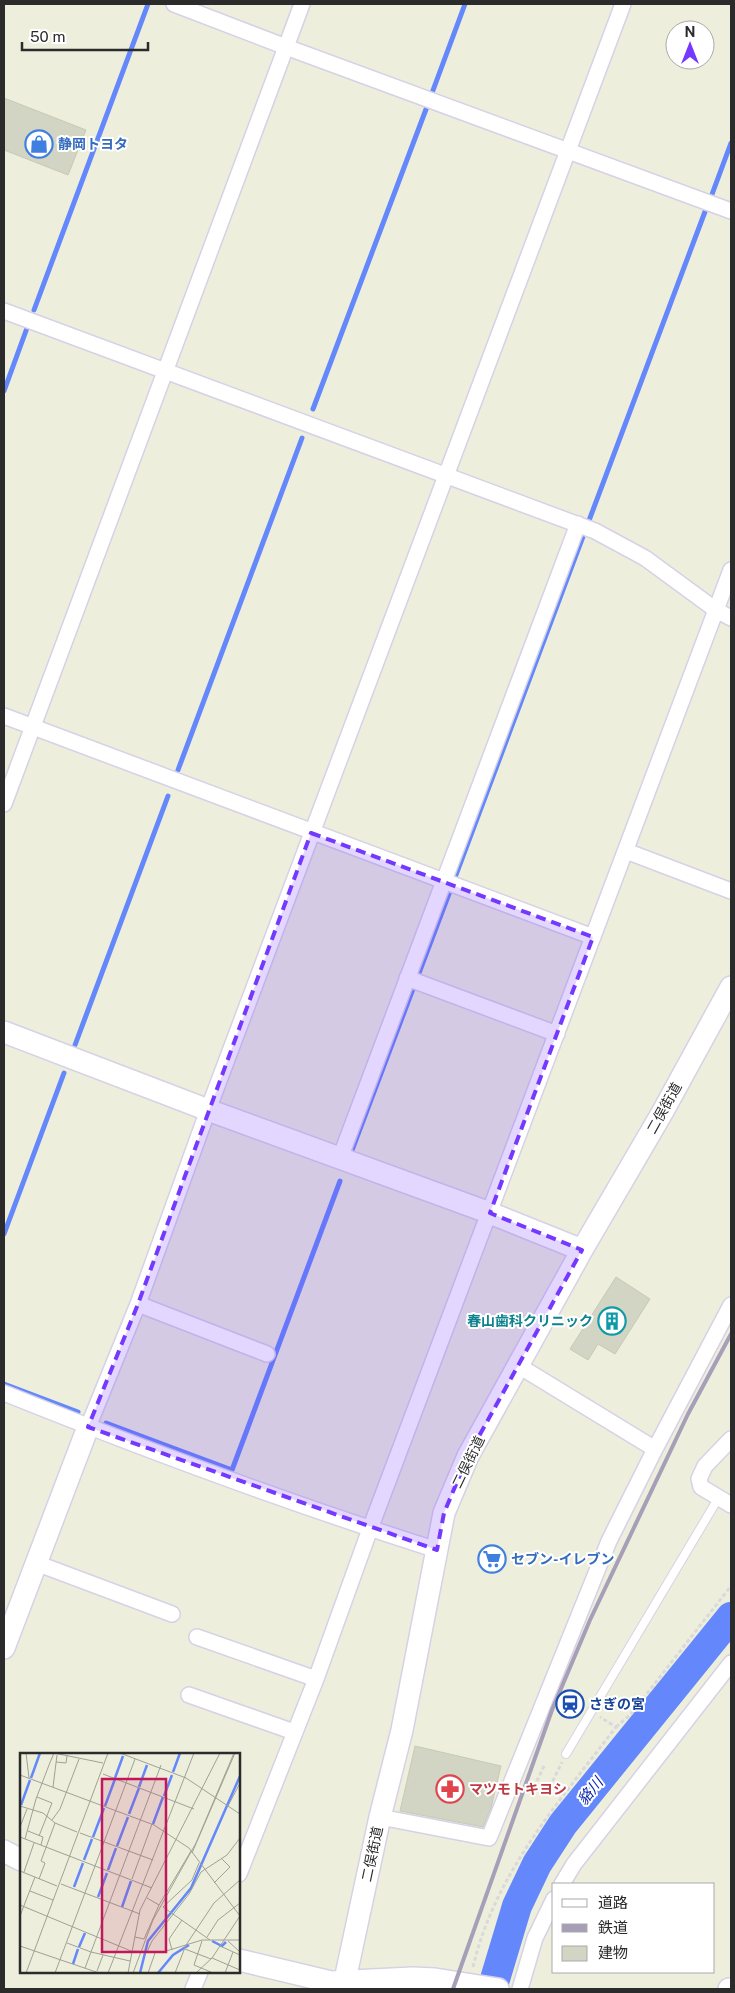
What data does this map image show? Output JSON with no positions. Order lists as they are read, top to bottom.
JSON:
{
  "streets": {
    "street": ["二俣街道"]
  },
  "water": ["貉川"],
  "places": {
    "shop": ["静岡トヨタ"],
    "building": ["春山歯科クリニック"],
    "supermarket": ["セブン-イレブン"],
    "station": ["さぎの宮"],
    "pharmacy": ["マツモトキヨシ"]
  },
  "legend": ["道路", "鉄道", "建物"],
  "scale_bar": "50 m",
  "north": "top"
}
